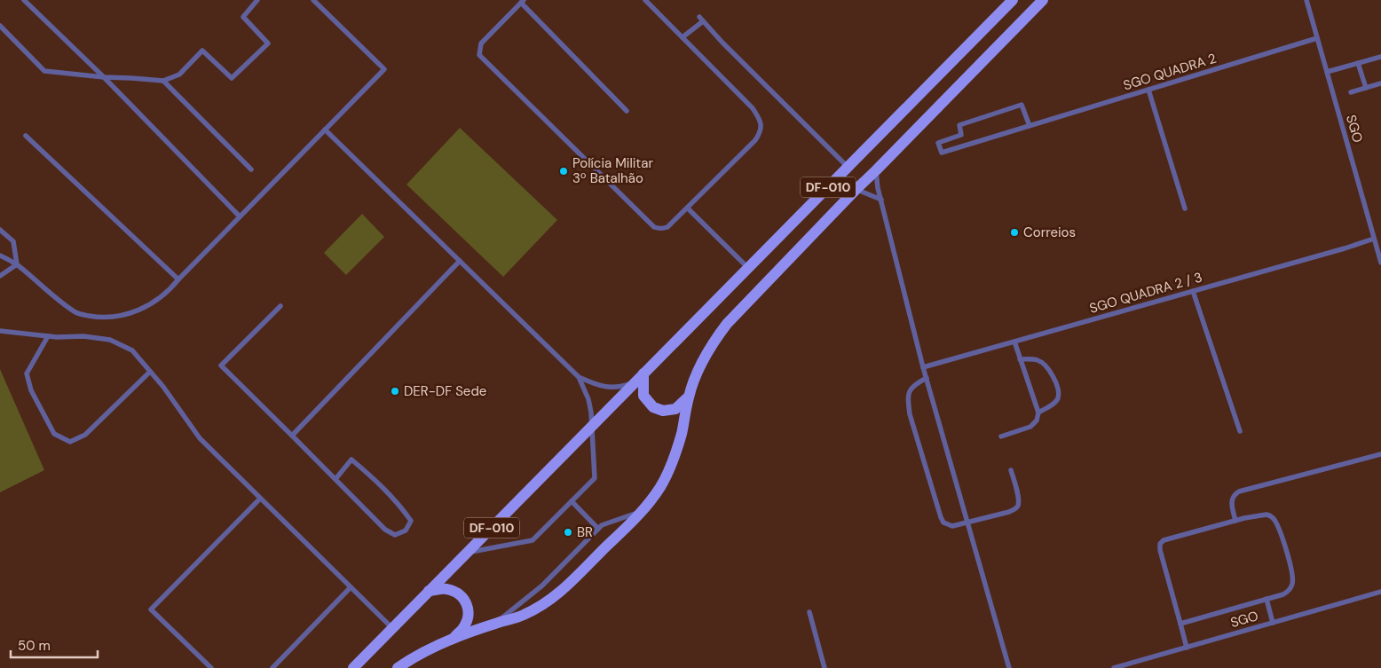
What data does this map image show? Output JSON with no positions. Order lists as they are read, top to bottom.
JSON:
{
  "streets": {
    "main road": ["DF-010"],
    "lane": ["SGO QUADRA 2", "SGO", "SGO QUADRA 2 / 3"]
  },
  "crossings": [
    ["SGO QUADRA 2", "SGO"],
    ["SGO", "SGO QUADRA 2 / 3"]
  ],
  "places": [
    "Polícia Militar 3º Batalhão",
    "Correios",
    "DER-DF Sede",
    "BR"
  ],
  "scale_bar": "50 m"
}
